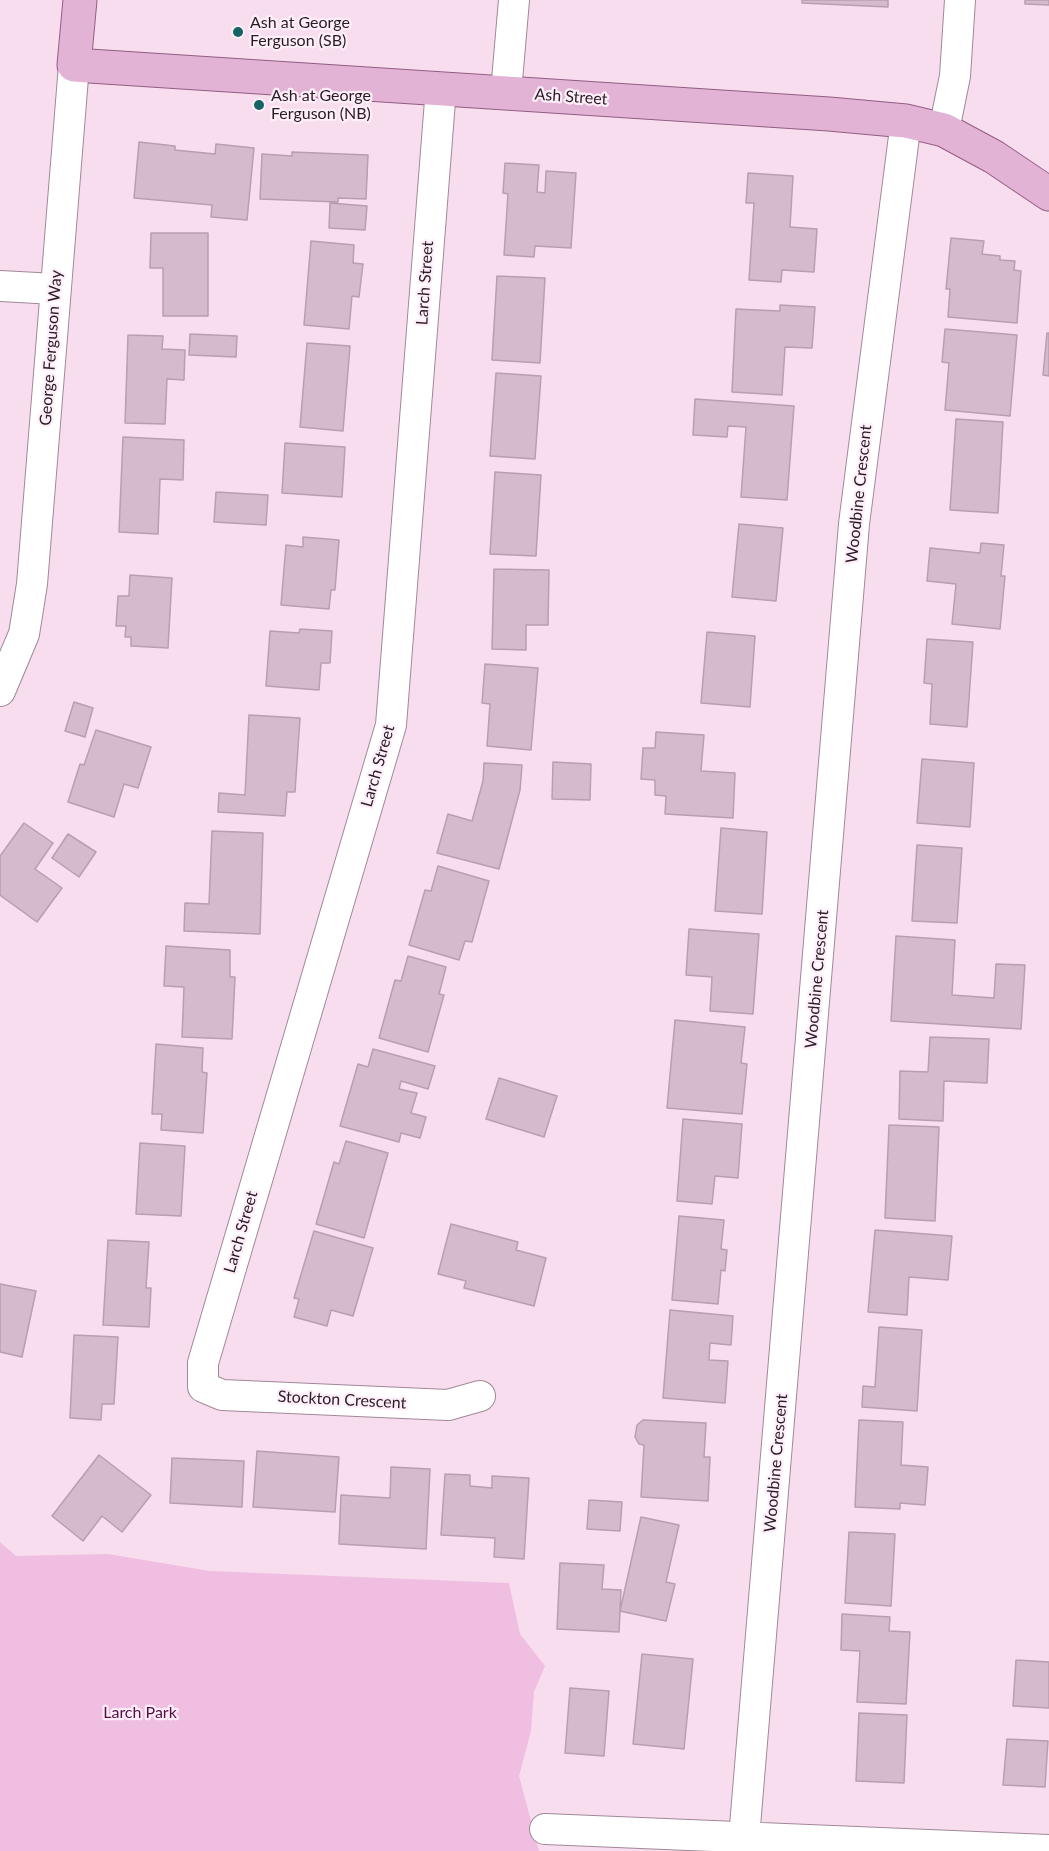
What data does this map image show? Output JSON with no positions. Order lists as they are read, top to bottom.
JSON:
{
  "streets": {
    "main road": ["Ash Street", "George Ferguson Way"],
    "street": ["Larch Street", "Woodbine Crescent", "Stockton Crescent"]
  },
  "crossings": [
    ["Ash Street", "Larch Street"],
    ["Ash Street", "George Ferguson Way"],
    ["Ash Street", "Woodbine Crescent"],
    ["Larch Street", "Stockton Crescent"]
  ],
  "parks": ["Larch Park"],
  "places": ["Ash at George Ferguson (SB)", "Ash at George Ferguson (NB)"]
}
